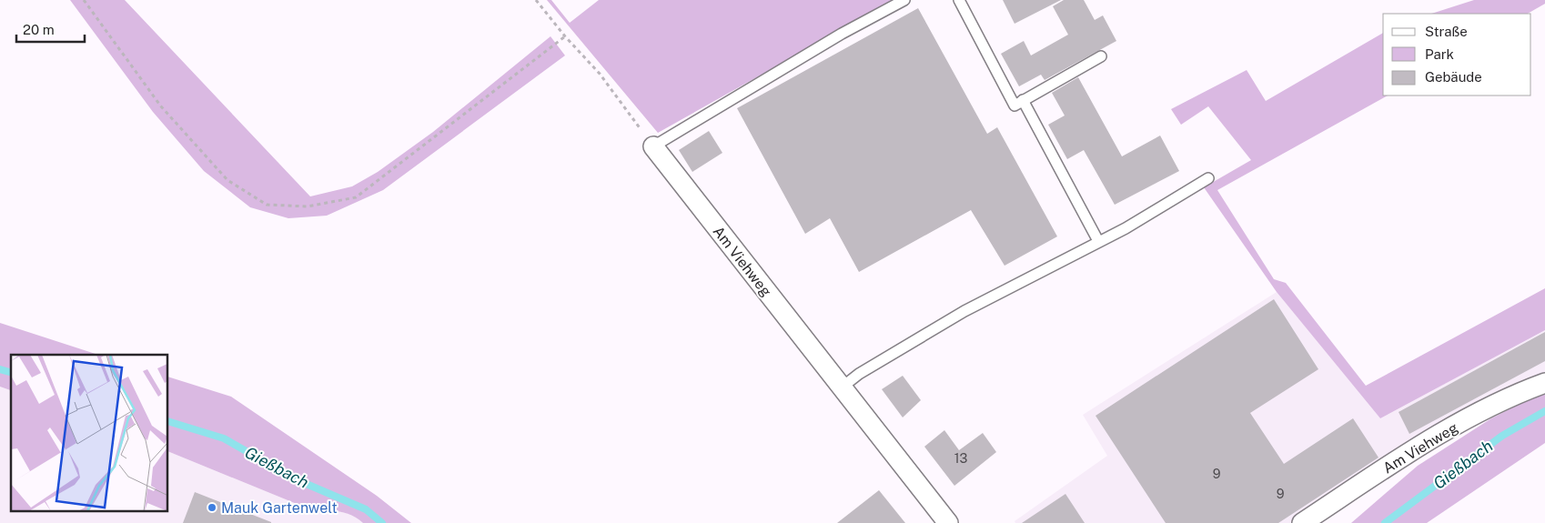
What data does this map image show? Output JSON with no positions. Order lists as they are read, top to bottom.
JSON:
{
  "streets": {
    "street": ["Am Viehweg"]
  },
  "water": ["Gießbach"],
  "places": ["Mauk Gartenwelt"],
  "house_numbers": ["13", "9", "9"],
  "legend": ["Straße", "Park", "Gebäude"],
  "scale_bar": "20 m"
}
